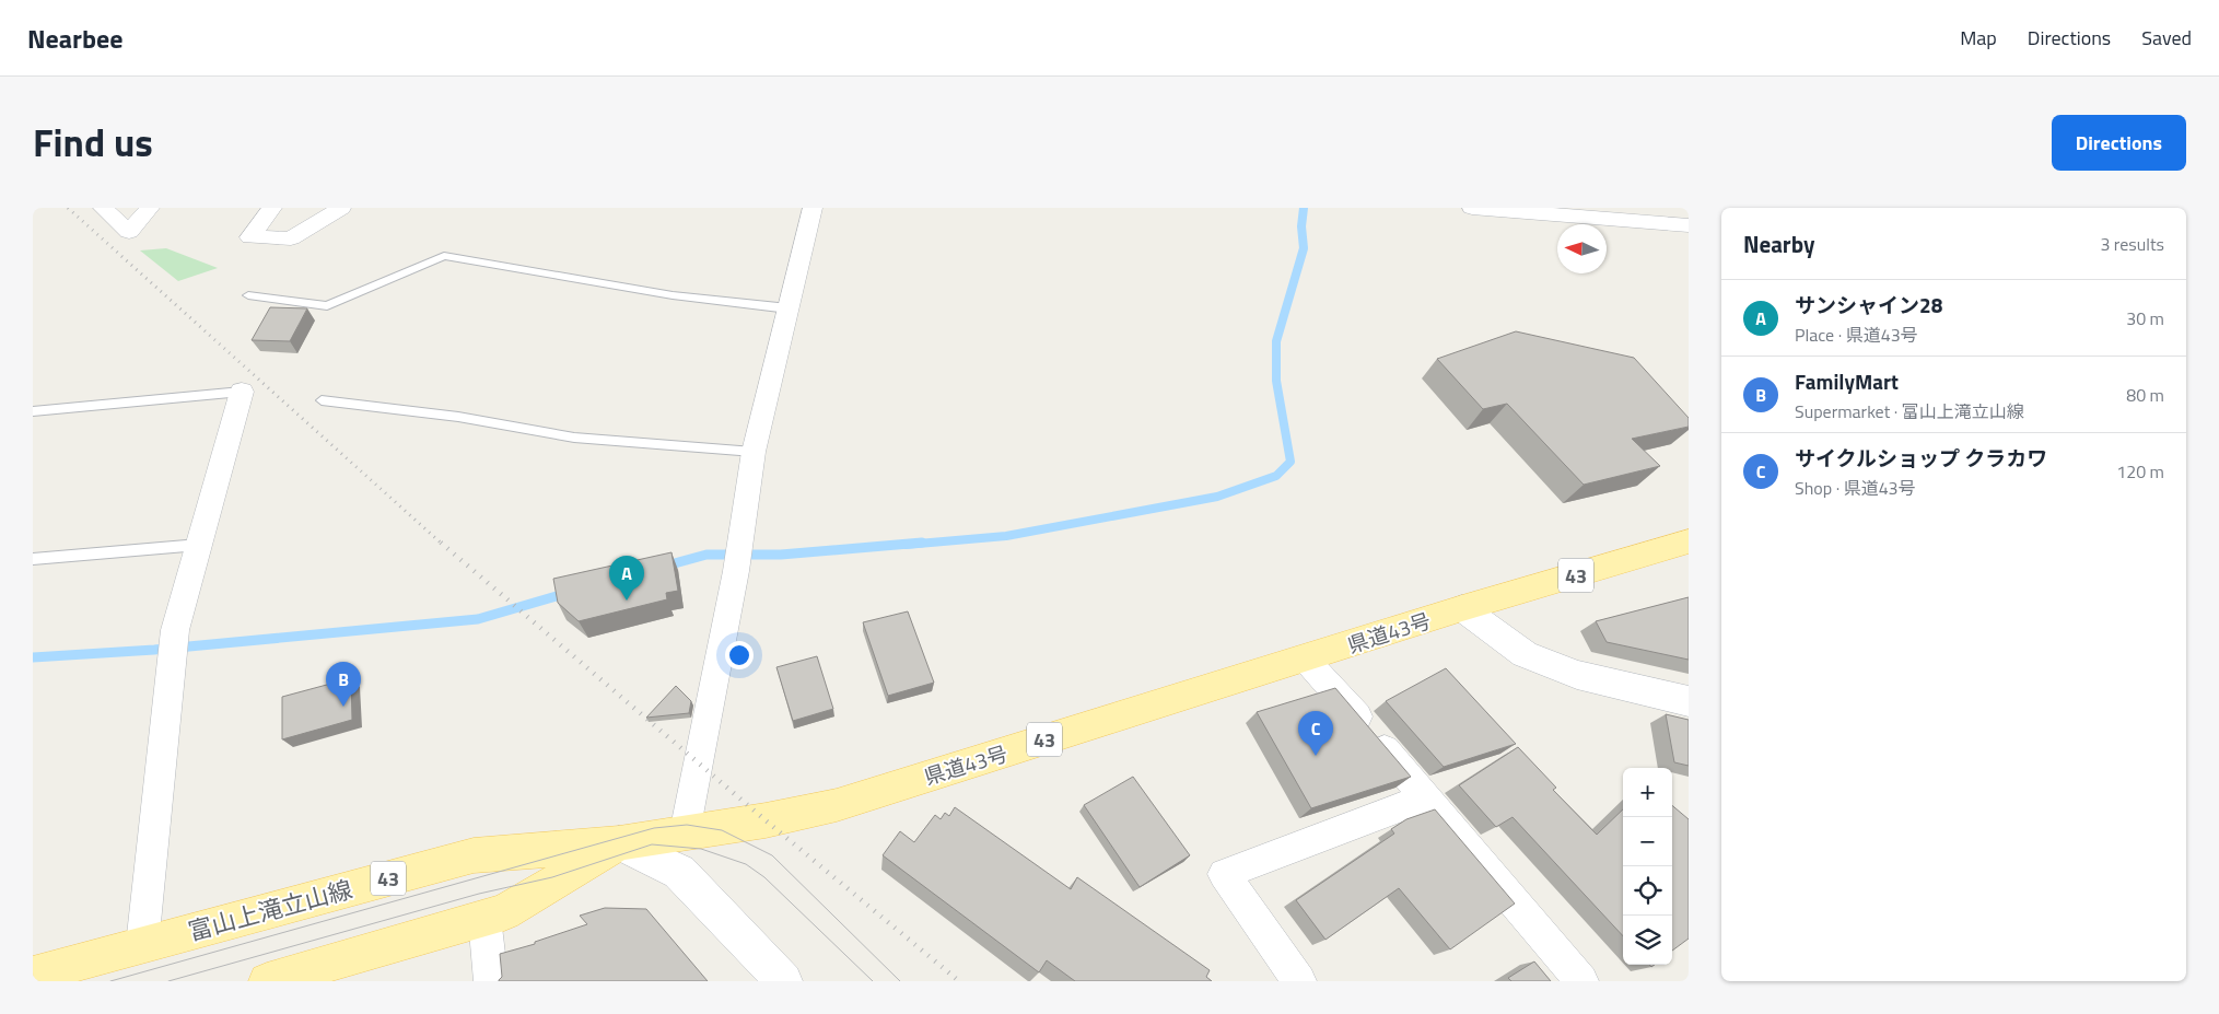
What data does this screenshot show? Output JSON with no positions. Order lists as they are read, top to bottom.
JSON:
{
  "streets": {
    "main road": ["43", "県道43号", "富山上滝立山線"]
  },
  "crossings": [
    ["43", "県道43号"],
    ["43", "富山上滝立山線"],
    ["県道43号", "富山上滝立山線"]
  ],
  "north": "left",
  "page": {
    "header": "Nearbee",
    "nav": ["Map", "Directions", "Saved"],
    "title": "Find us",
    "buttons": "Directions",
    "heading": ["Nearby", "3 results"],
    "list": [
      {
        "mark": "A",
        "name": "サンシャイン28",
        "note": "Place · 県道43号",
        "value": "30 m"
      },
      {
        "mark": "B",
        "name": "FamilyMart",
        "note": "Supermarket · 富山上滝立山線",
        "value": "80 m"
      },
      {
        "mark": "C",
        "name": "サイクルショップ クラカワ",
        "note": "Shop · 県道43号",
        "value": "120 m"
      }
    ],
    "pins": ["A", "B", "C"],
    "map_buttons": ["+", "−"]
  }
}
